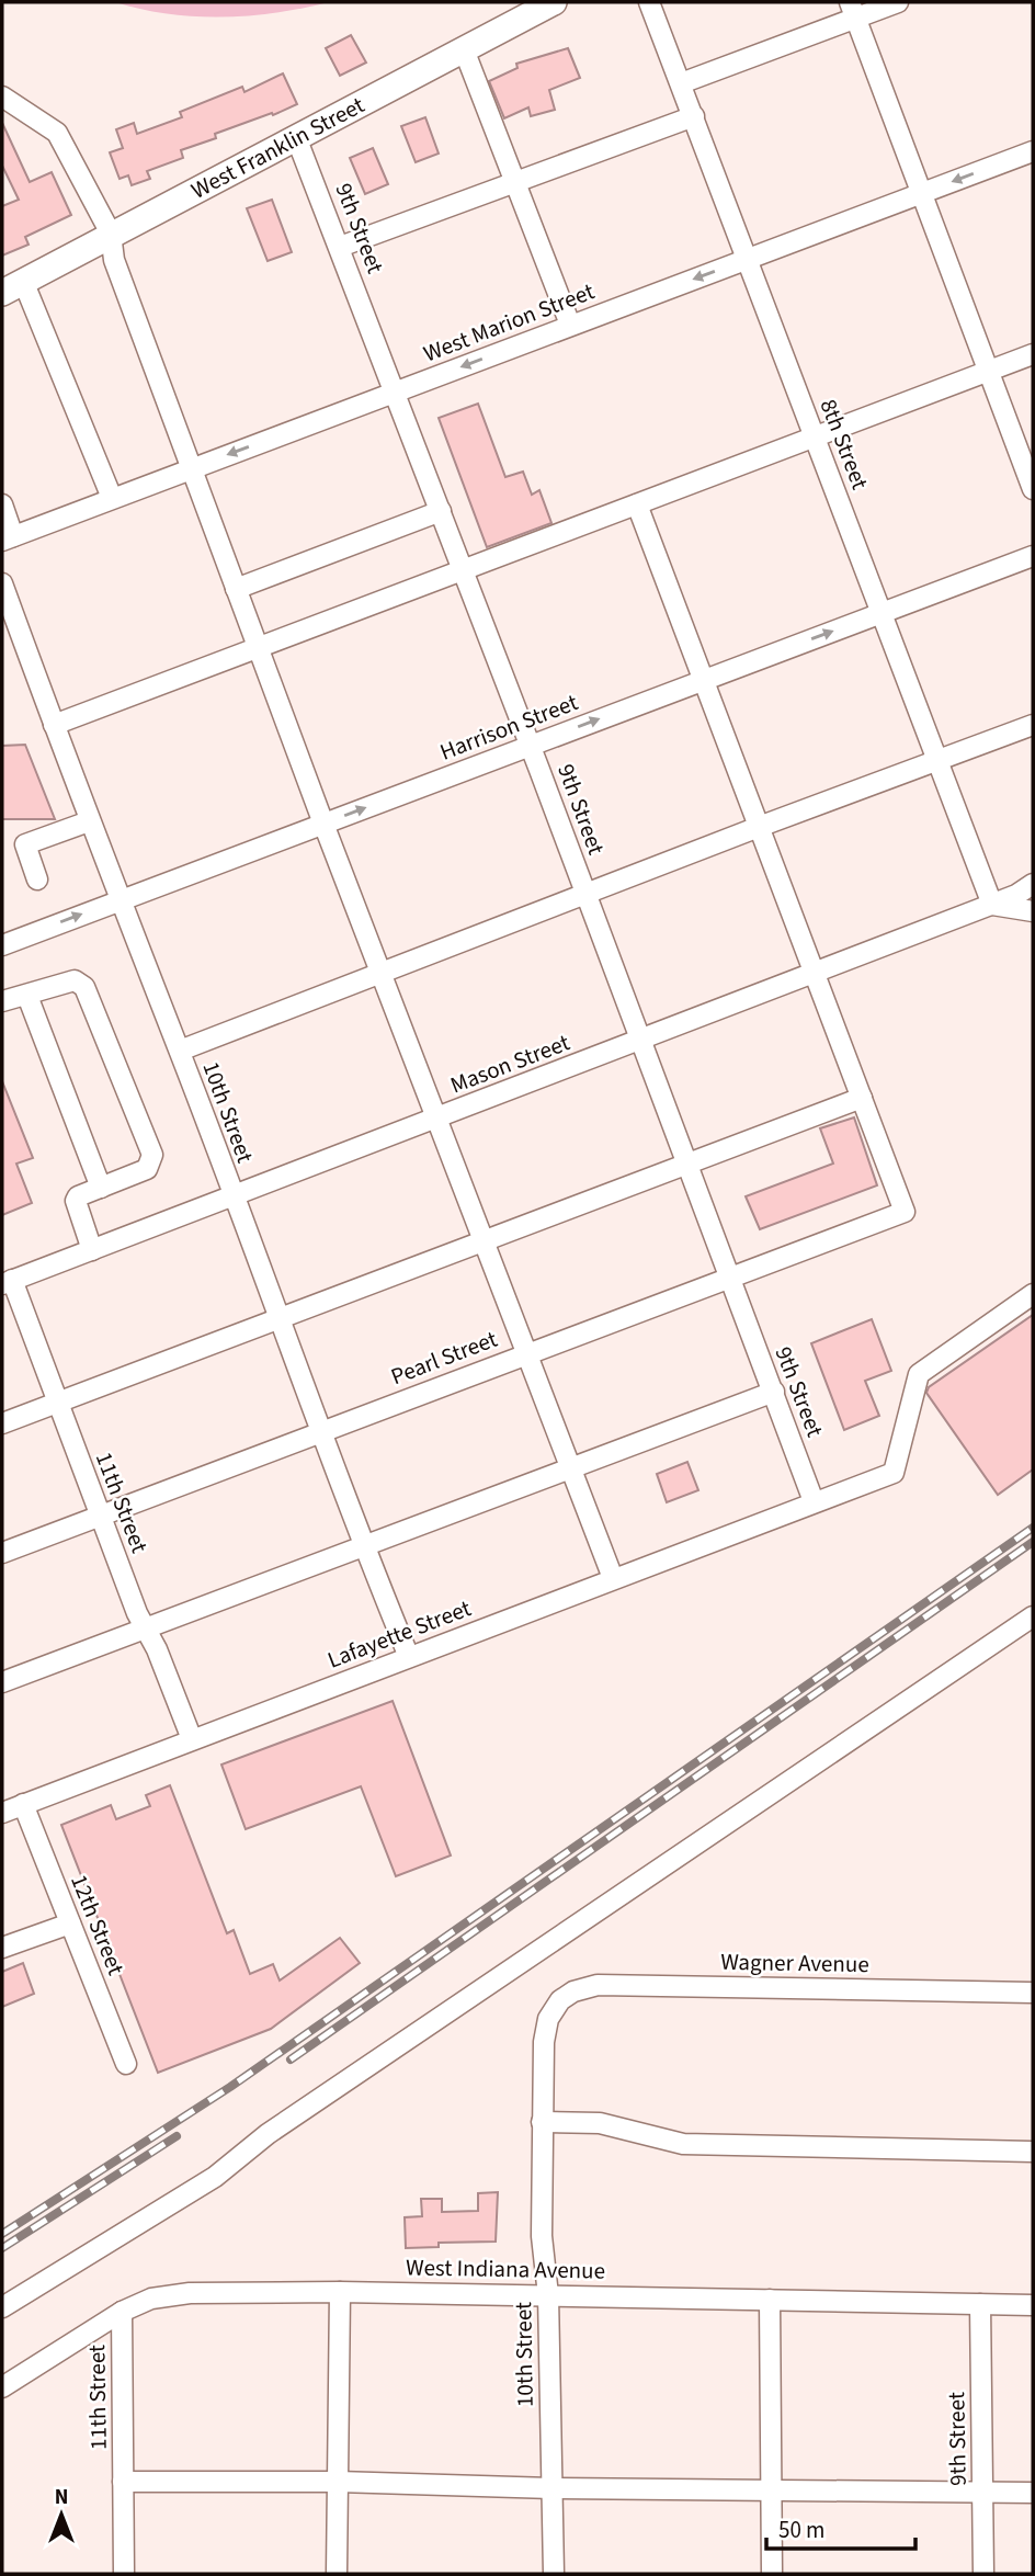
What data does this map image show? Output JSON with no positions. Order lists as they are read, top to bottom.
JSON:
{
  "streets": {
    "main road": ["West Franklin Street"],
    "street": [
      "9th Street",
      "West Marion Street",
      "8th Street",
      "Harrison Street",
      "Mason Street",
      "10th Street",
      "Pearl Street",
      "11th Street",
      "Lafayette Street",
      "12th Street",
      "Wagner Avenue",
      "West Indiana Avenue"
    ]
  },
  "crossings": [
    ["West Franklin Street", "9th Street"],
    ["9th Street", "West Marion Street"],
    ["9th Street", "Harrison Street"],
    ["9th Street", "Mason Street"],
    ["9th Street", "Pearl Street"],
    ["9th Street", "Lafayette Street"],
    ["9th Street", "West Indiana Avenue"],
    ["West Marion Street", "8th Street"],
    ["8th Street", "Harrison Street"],
    ["8th Street", "Mason Street"],
    ["Harrison Street", "10th Street"],
    ["Mason Street", "10th Street"],
    ["Mason Street", "11th Street"],
    ["10th Street", "Pearl Street"],
    ["10th Street", "Lafayette Street"],
    ["10th Street", "Wagner Avenue"],
    ["10th Street", "West Indiana Avenue"],
    ["Pearl Street", "11th Street"],
    ["11th Street", "Lafayette Street"],
    ["11th Street", "West Indiana Avenue"],
    ["Lafayette Street", "12th Street"]
  ],
  "scale_bar": "50 m",
  "north": "top"
}
